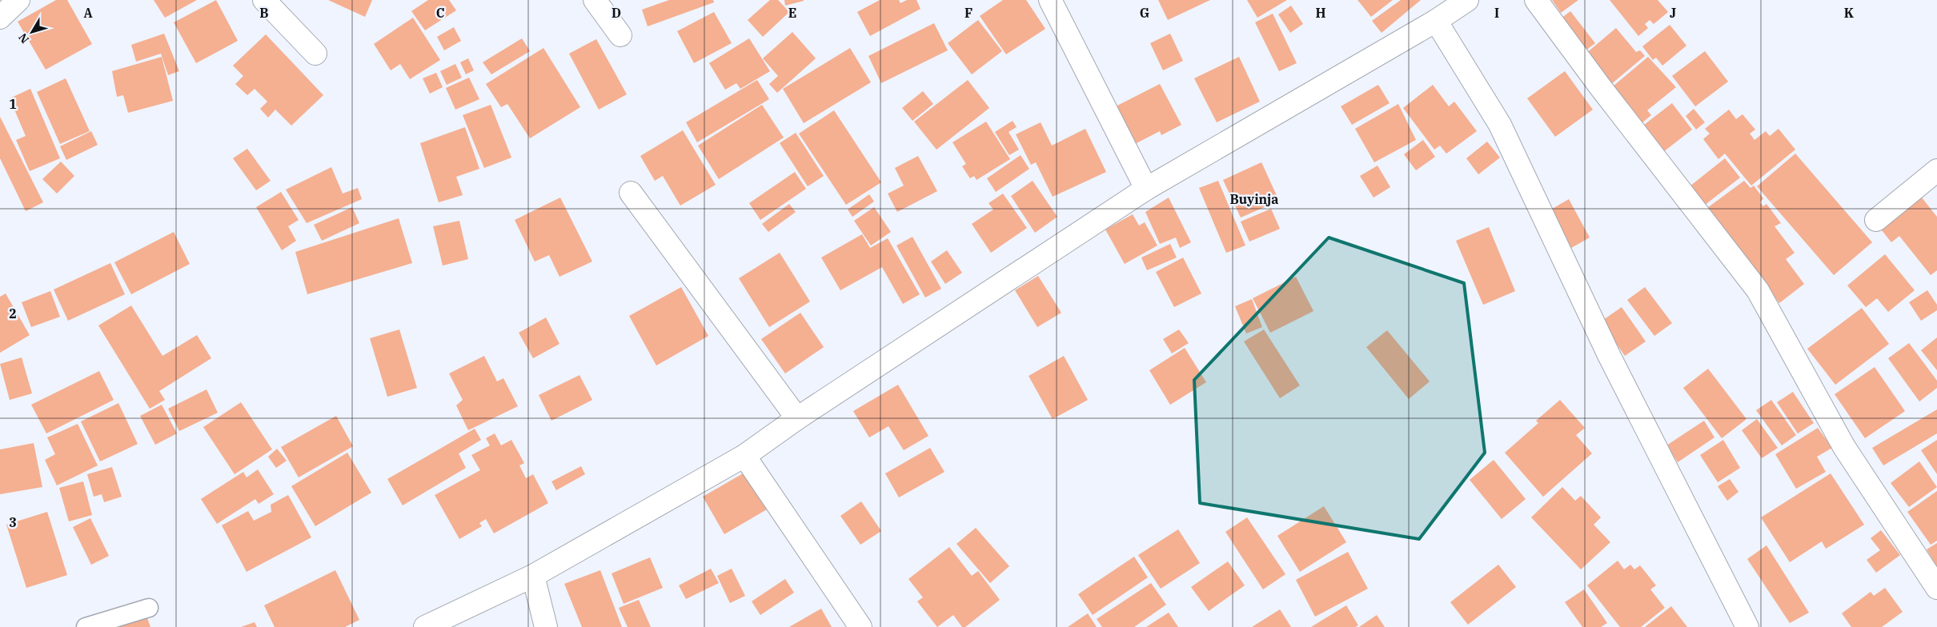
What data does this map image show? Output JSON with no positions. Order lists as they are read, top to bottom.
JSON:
{
  "districts": ["Buyinja"],
  "north": "bottom left",
  "grid": {
    "columns": [
      "A",
      "B",
      "C",
      "D",
      "E",
      "F",
      "G",
      "H",
      "I",
      "J",
      "K"
    ],
    "rows": ["1", "2", "3"]
  }
}
